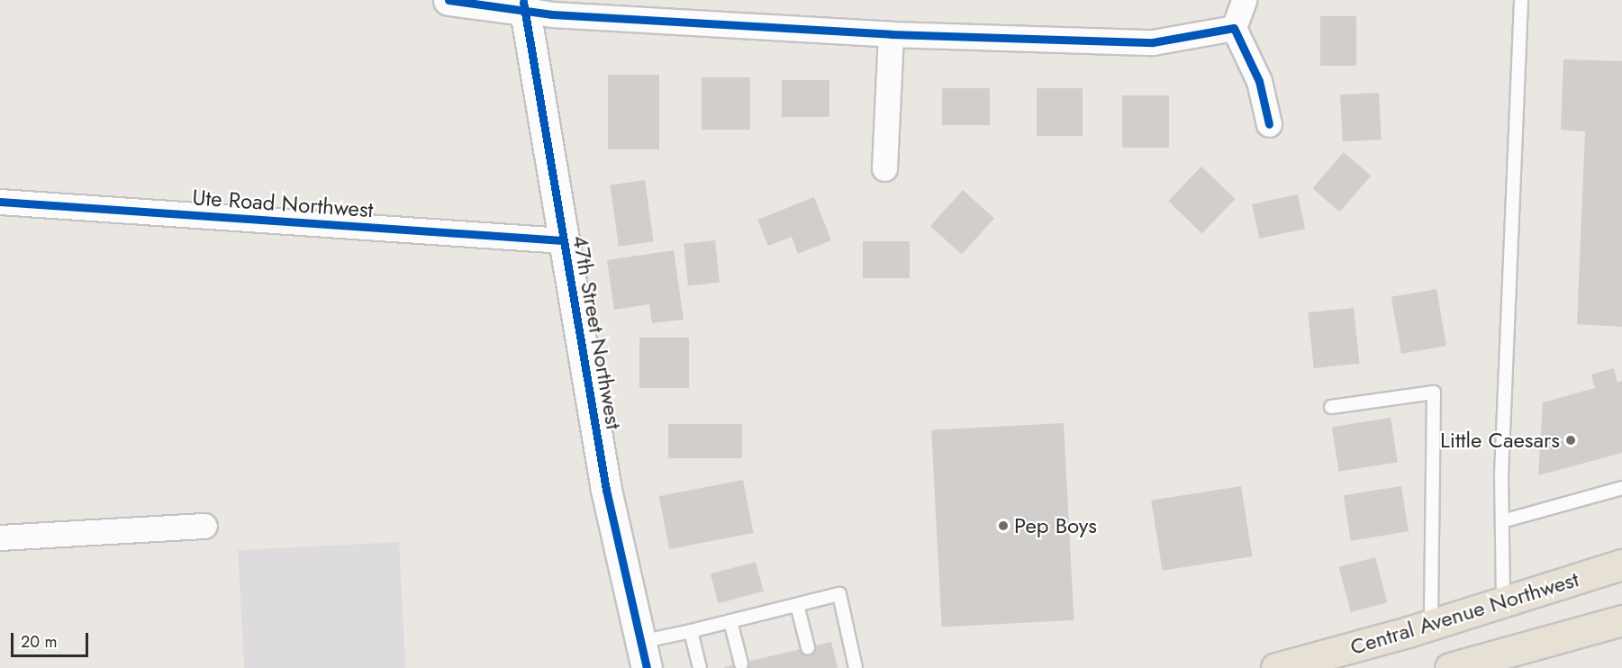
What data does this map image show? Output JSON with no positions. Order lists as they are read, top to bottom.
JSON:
{
  "streets": {
    "main road": ["Central Avenue Northwest"],
    "street": ["Ute Road Northwest", "47th Street Northwest"]
  },
  "crossings": [
    ["Ute Road Northwest", "47th Street Northwest"]
  ],
  "places": ["Little Caesars", "Pep Boys"],
  "scale_bar": "20 m"
}
